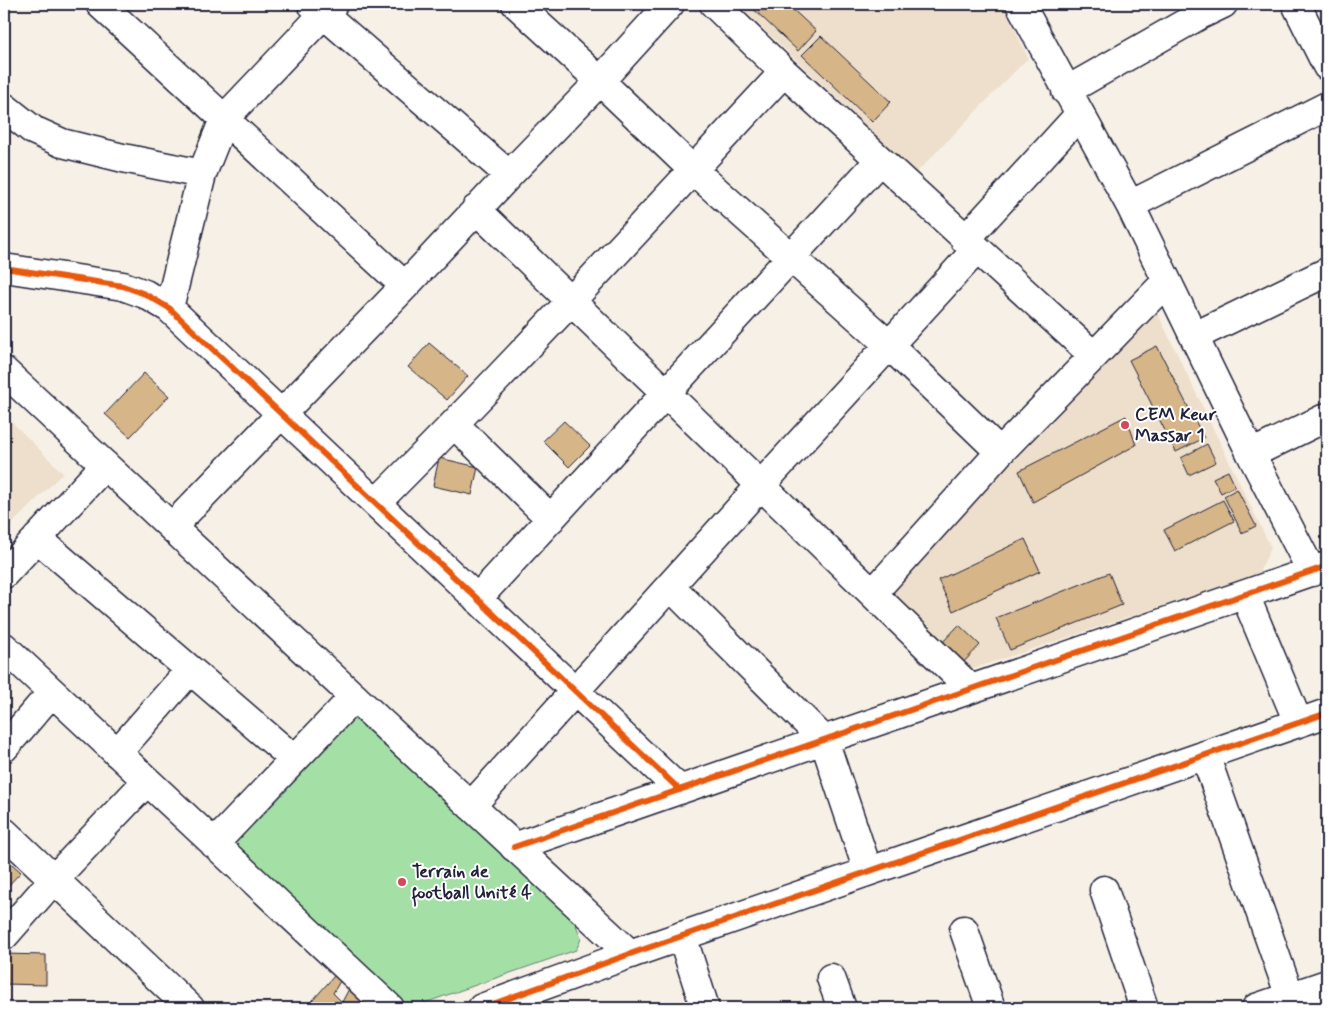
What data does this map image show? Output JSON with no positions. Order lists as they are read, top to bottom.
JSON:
{
  "places": ["CEM Keur Massar 1", "Terrain de football Unité 4"]
}
